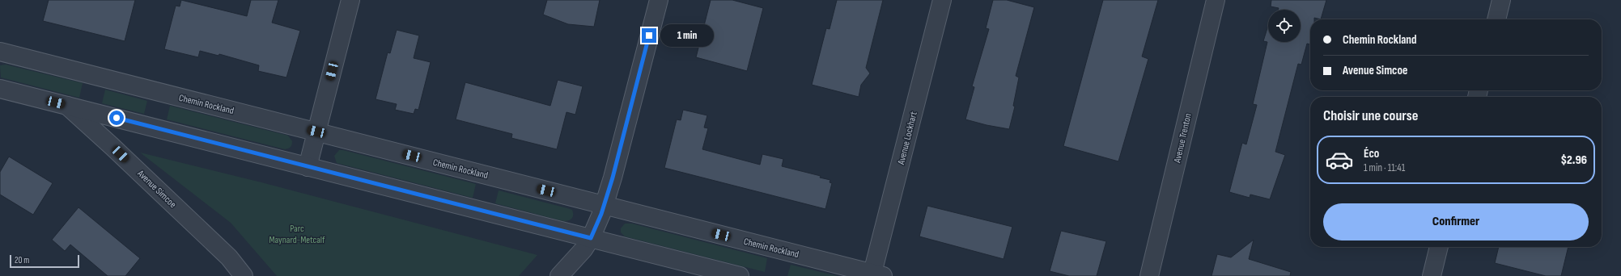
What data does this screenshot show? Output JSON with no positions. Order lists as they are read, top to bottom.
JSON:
{
  "streets": {
    "street": [
      "Chemin Rockland",
      "Avenue Lockhart",
      "Avenue Trenton",
      "Avenue Simcoe"
    ]
  },
  "crossings": [
    ["Chemin Rockland", "Avenue Lockhart"]
  ],
  "parks": ["Parc Maynard-Metcalf"],
  "scale_bar": "20 m",
  "page": {
    "banner": ["Chemin Rockland", "Avenue Simcoe"],
    "bubble": "1 min",
    "heading": "Choisir une course",
    "list": [
      {
        "name": "Éco",
        "note": "1 min · 11:41",
        "value": "$2.96"
      }
    ],
    "buttons": "Confirmer",
    "scale": "20 m"
  }
}
